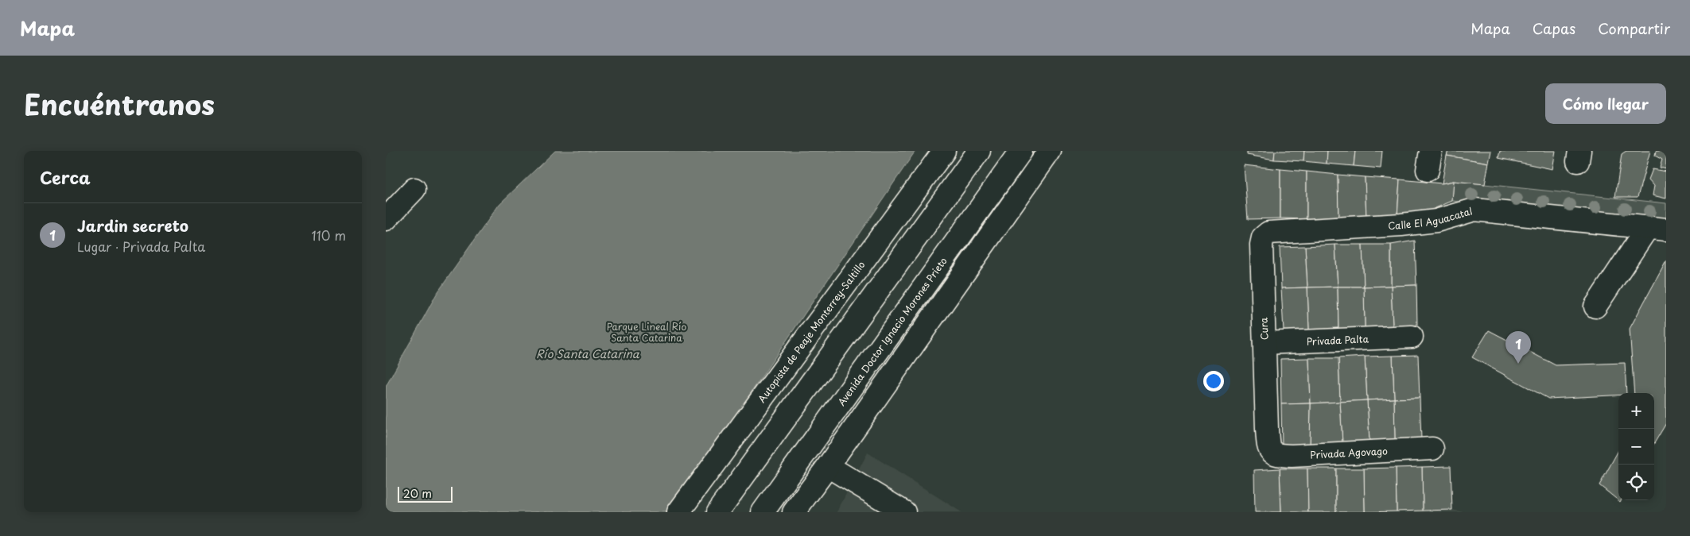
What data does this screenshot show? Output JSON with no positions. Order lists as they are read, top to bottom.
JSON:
{
  "streets": {
    "main road": [
      "Calle El Aguacatal",
      "Cura",
      "Autopista de Peaje Monterrey-Saltillo",
      "Avenida Doctor Ignacio Morones Prieto",
      "Privada Palta",
      "Privada Agovago"
    ]
  },
  "crossings": [
    ["Calle El Aguacatal", "Cura"],
    ["Cura", "Privada Palta"],
    ["Cura", "Privada Agovago"]
  ],
  "water": ["Río Santa Catarina"],
  "parks": ["Parque Lineal Río Santa Catarina"],
  "scale_bar": "20 m",
  "page": {
    "header": "Mapa",
    "nav": ["Mapa", "Capas", "Compartir"],
    "title": "Encuéntranos",
    "buttons": "Cómo llegar",
    "heading": "Cerca",
    "list": [
      {
        "mark": "1",
        "name": "Jardin secreto",
        "note": "Lugar · Privada Palta",
        "value": "110 m"
      }
    ],
    "pins": "1",
    "map_buttons": ["+", "−"],
    "scale": "20 m"
  }
}
